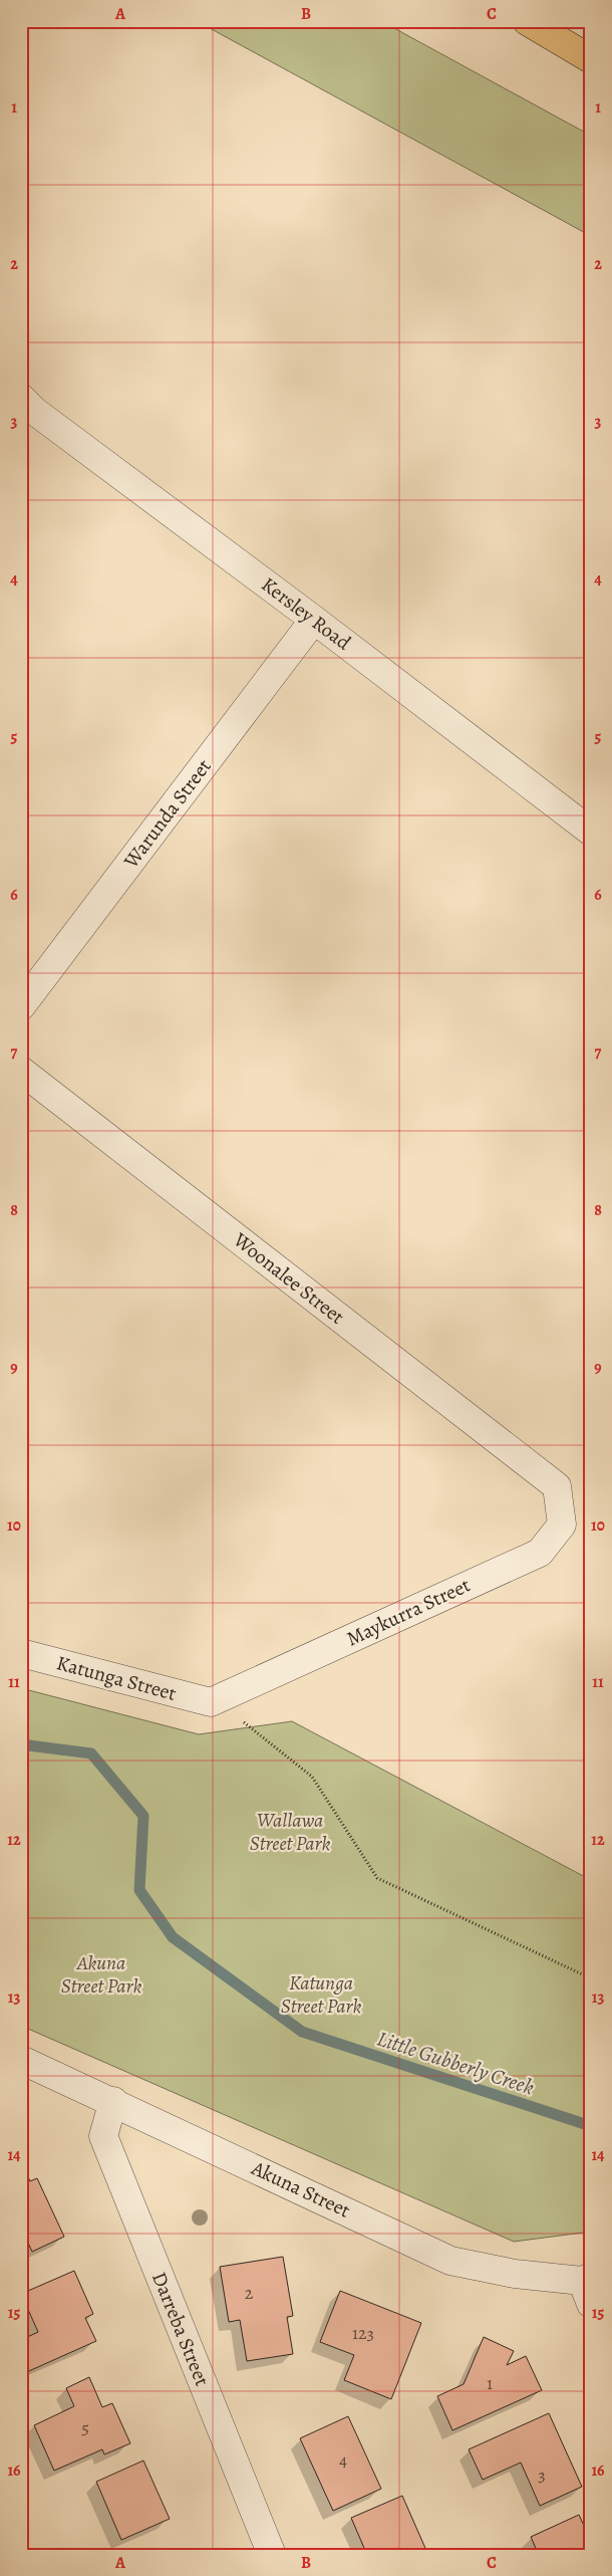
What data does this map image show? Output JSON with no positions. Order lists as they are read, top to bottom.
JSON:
{
  "streets": {
    "street": [
      "Kersley Road",
      "Warunda Street",
      "Woonalee Street",
      "Maykurra Street",
      "Katunga Street",
      "Akuna Street",
      "Darreba Street"
    ]
  },
  "crossings": [
    ["Kersley Road", "Warunda Street"],
    ["Woonalee Street", "Maykurra Street"],
    ["Maykurra Street", "Katunga Street"],
    ["Akuna Street", "Darreba Street"]
  ],
  "water": ["Little Gubberly Creek"],
  "parks": ["Wallawa Street Park", "Akuna Street Park", "Katunga Street Park"],
  "house_numbers": [
    "2",
    "123",
    "1",
    "5",
    "4",
    "3"
  ],
  "grid": {
    "columns": ["A", "B", "C"],
    "rows": [
      "1",
      "2",
      "3",
      "4",
      "5",
      "6",
      "7",
      "8",
      "9",
      "10",
      "11",
      "12",
      "13",
      "14",
      "15",
      "16"
    ]
  }
}
